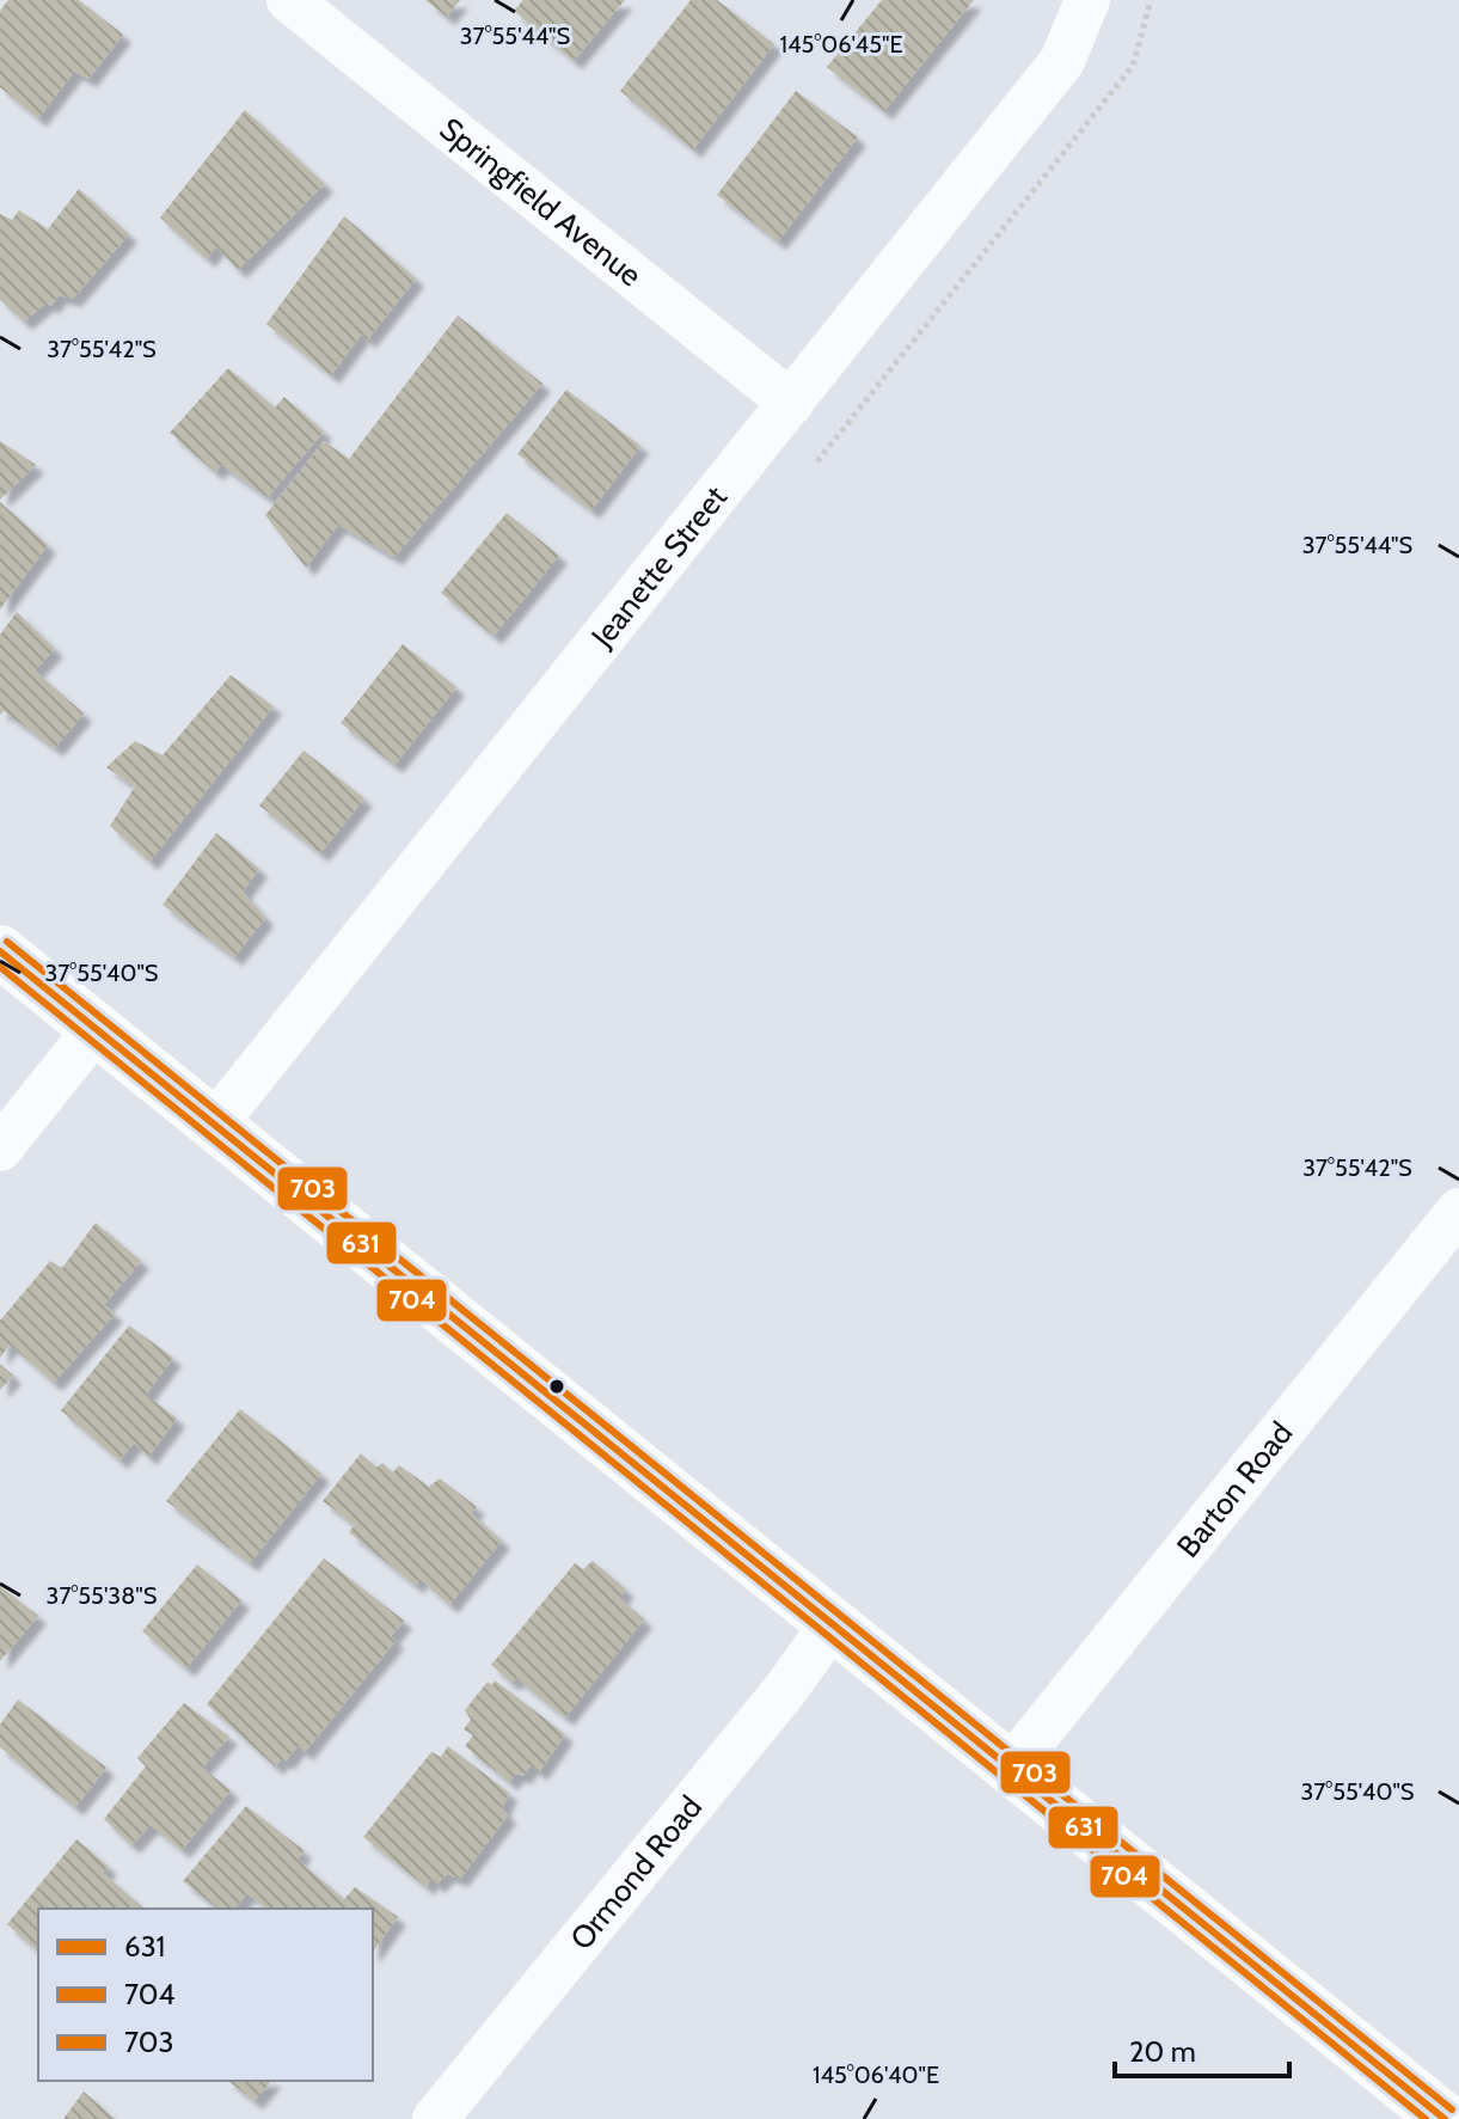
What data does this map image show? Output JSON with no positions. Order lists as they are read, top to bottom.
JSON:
{
  "streets": {
    "street": [
      "Springfield Avenue",
      "Jeanette Street",
      "Barton Road",
      "Ormond Road"
    ]
  },
  "crossings": [
    ["Springfield Avenue", "Jeanette Street"]
  ],
  "lines": ["transit line 703", "transit line 631", "transit line 704"],
  "legend": ["631", "704", "703"],
  "scale_bar": "20 m",
  "coordinates": [
    "37°55'44\"S",
    "145°06'45\"E",
    "37°55'42\"S",
    "37°55'40\"S",
    "37°55'38\"S",
    "145°06'40\"E"
  ]
}
